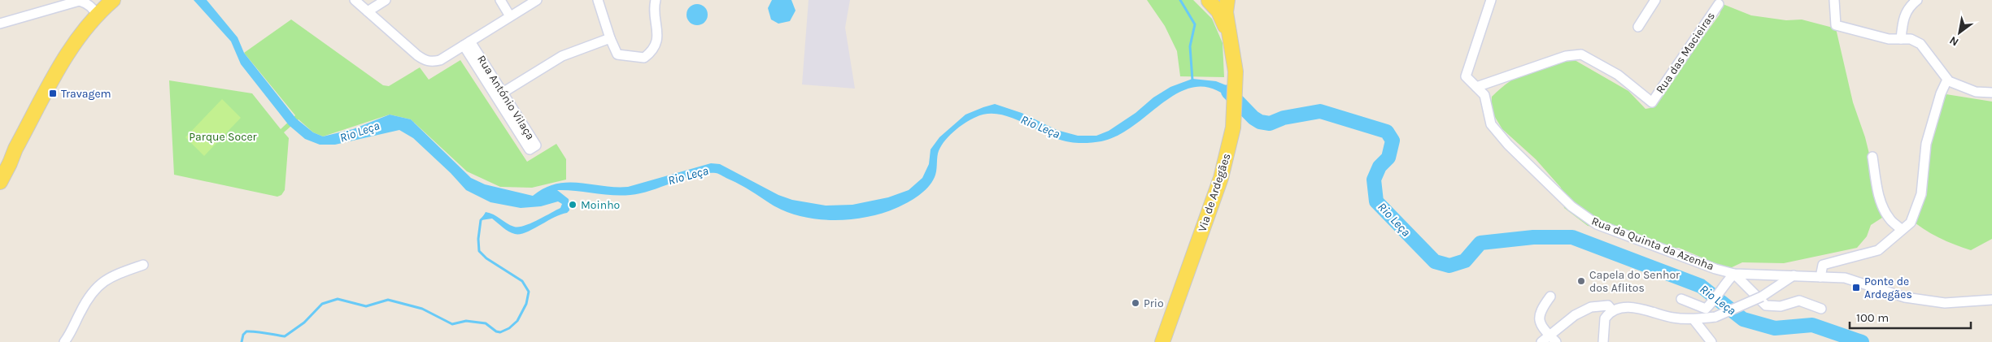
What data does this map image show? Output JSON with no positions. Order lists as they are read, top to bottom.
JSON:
{
  "streets": {
    "main road": ["Via de Ardegães"],
    "street": ["Rua das Macieiras", "Rua António Vilaça", "Rua da Quinta da Azenha"]
  },
  "crossings": [
    ["Rua das Macieiras", "Rua da Quinta da Azenha"]
  ],
  "water": ["Rio Leça"],
  "parks": ["Parque Socer"],
  "places": {
    "transit": ["Travagem", "Ponte de Ardegães"],
    "other": ["Moinho", "Capela do Senhor dos Aflitos", "Prio"]
  },
  "scale_bar": "100 m",
  "north": "bottom left"
}
